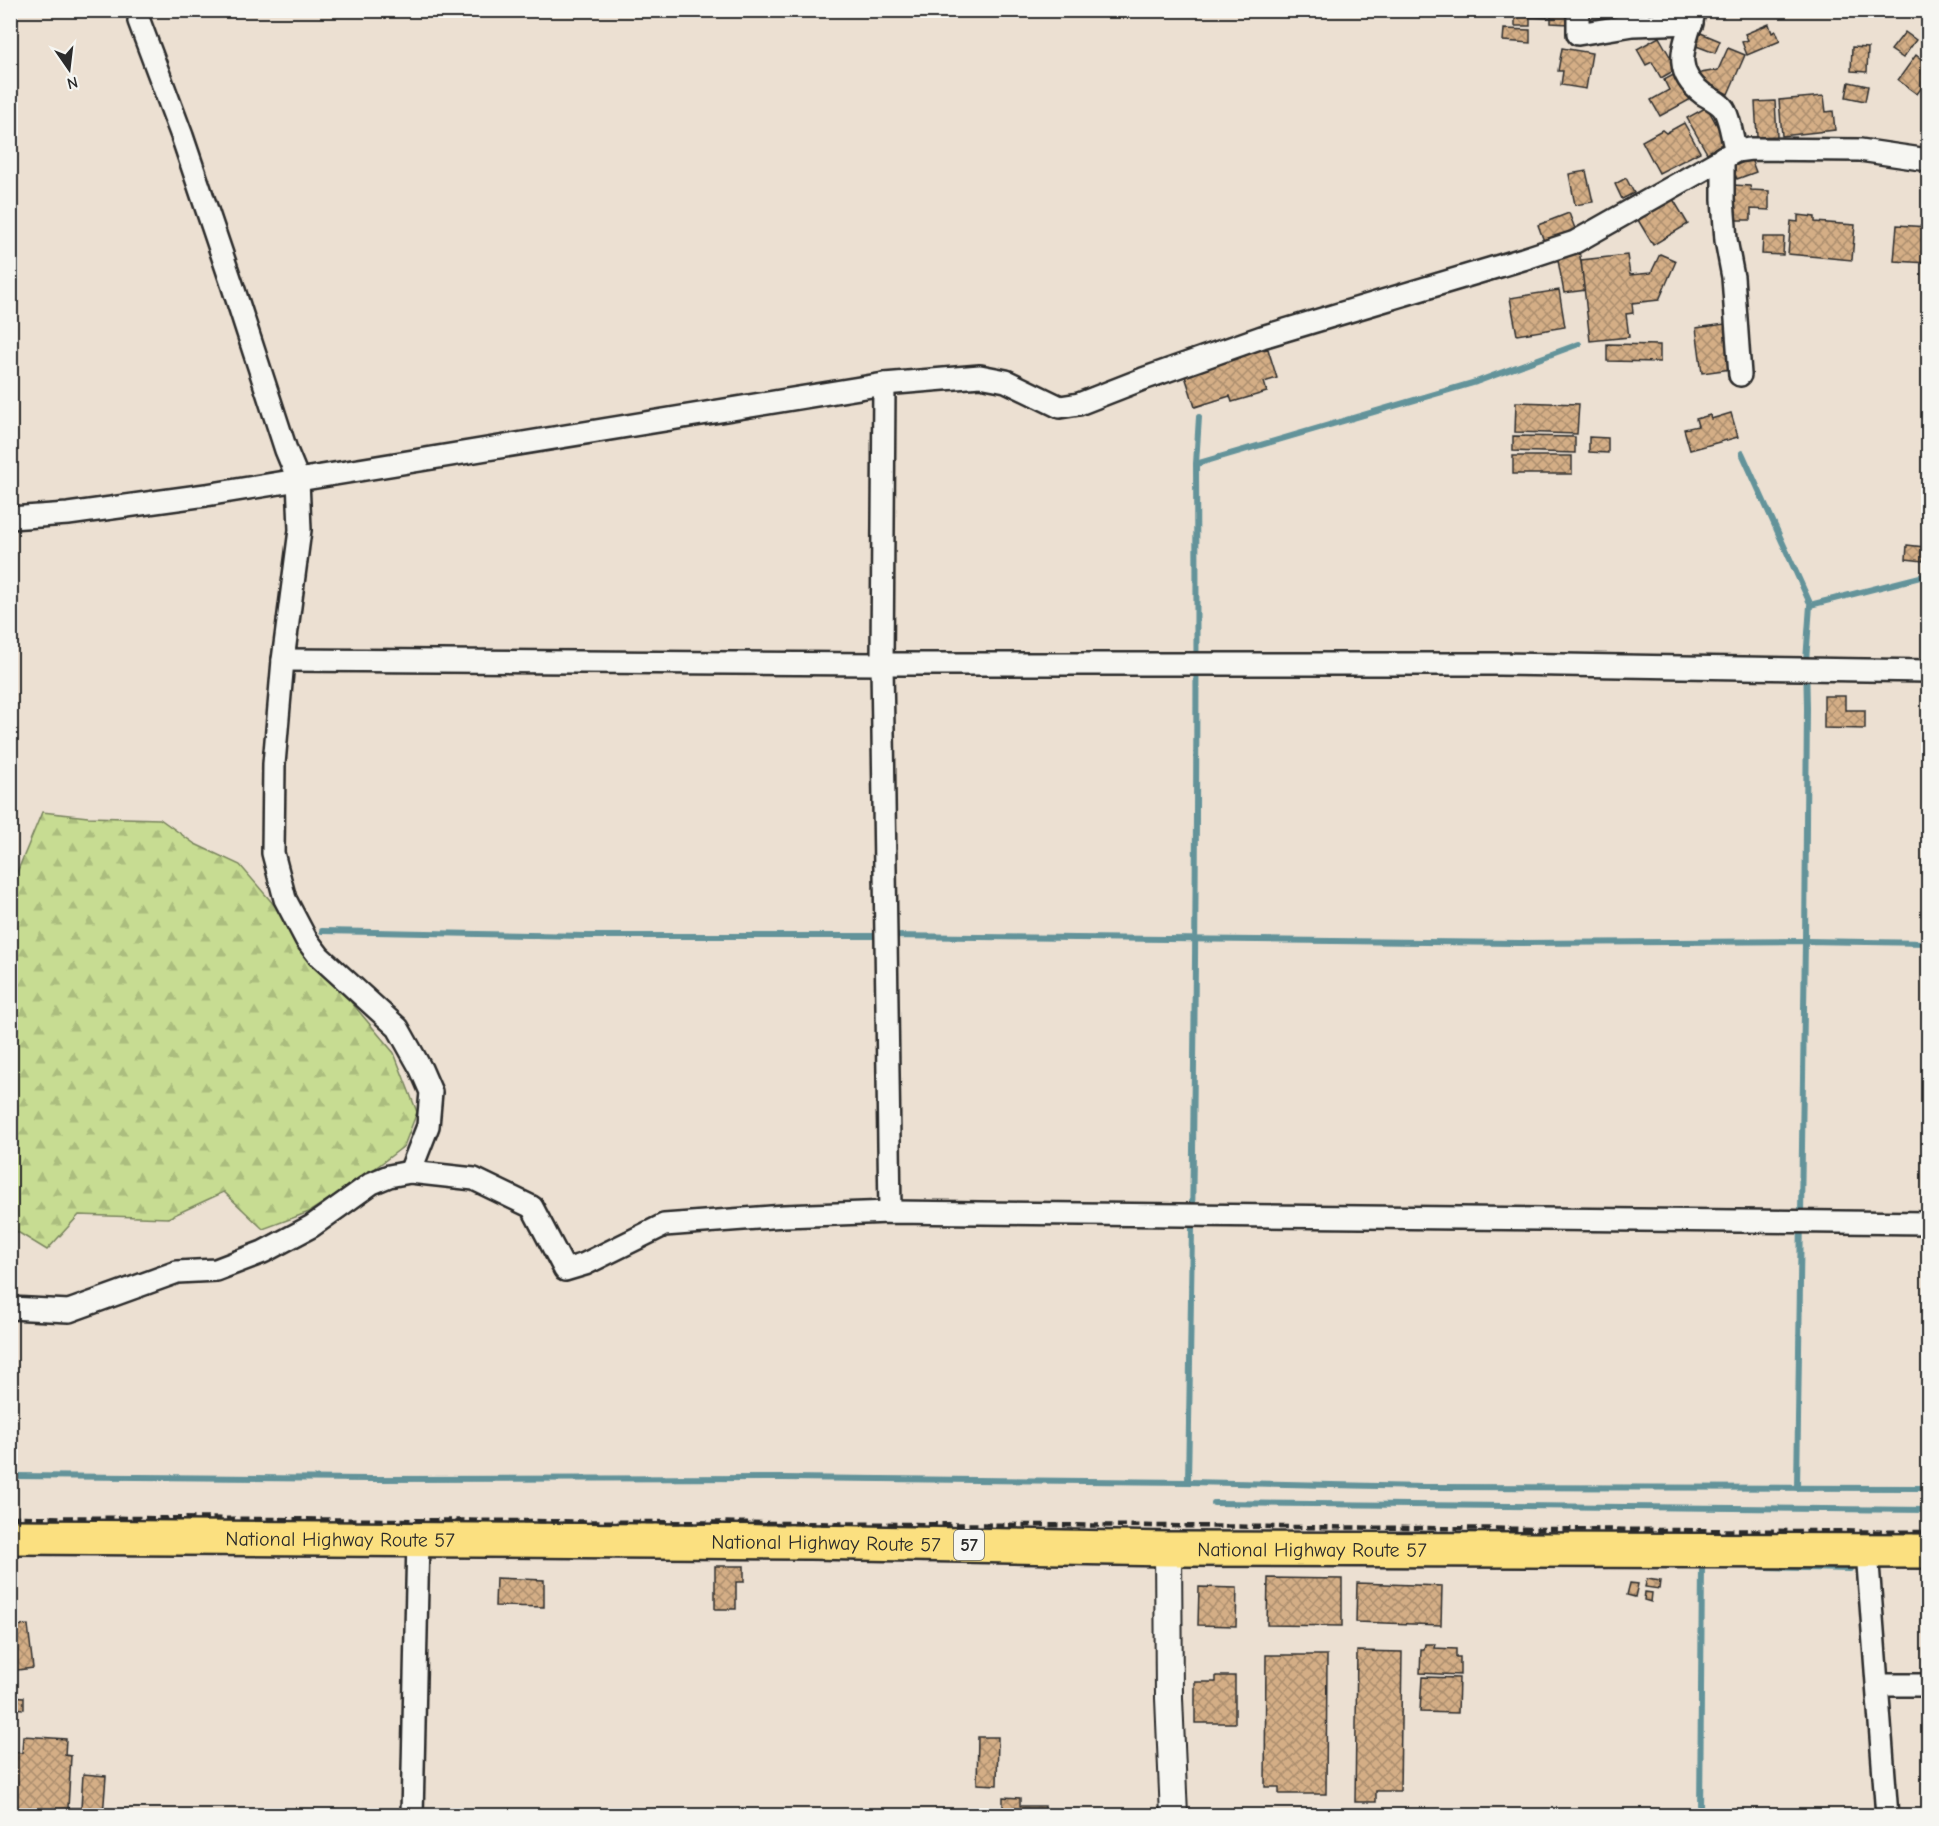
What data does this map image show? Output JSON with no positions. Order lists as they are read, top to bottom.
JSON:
{
  "streets": {
    "highway": ["National Highway Route 57", "57"]
  },
  "north": "bottom"
}
